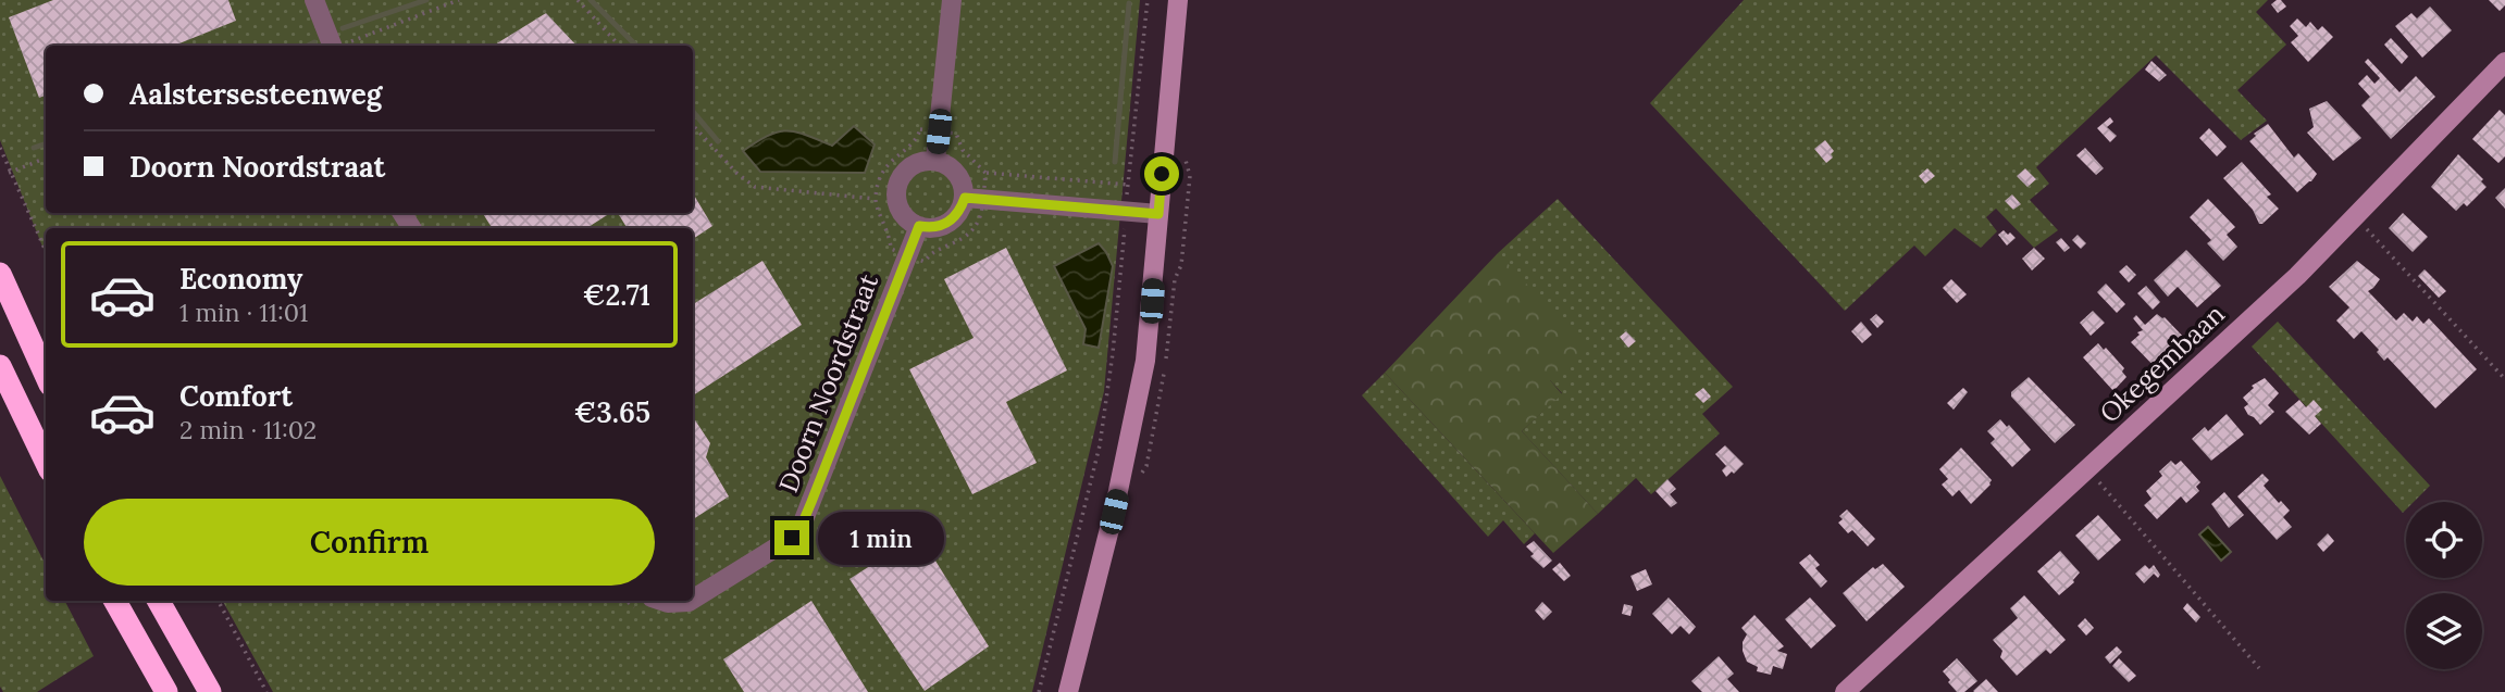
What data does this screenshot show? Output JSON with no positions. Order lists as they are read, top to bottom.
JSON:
{
  "streets": {
    "main road": ["Okegembaan"],
    "street": ["Doorn Noordstraat"]
  },
  "page": {
    "banner": ["Aalstersesteenweg", "Doorn Noordstraat"],
    "list": [
      {
        "name": "Economy",
        "note": "1 min · 11:01",
        "value": "€2.71"
      },
      {
        "name": "Comfort",
        "note": "2 min · 11:02",
        "value": "€3.65"
      }
    ],
    "buttons": "Confirm",
    "bubble": "1 min"
  }
}
